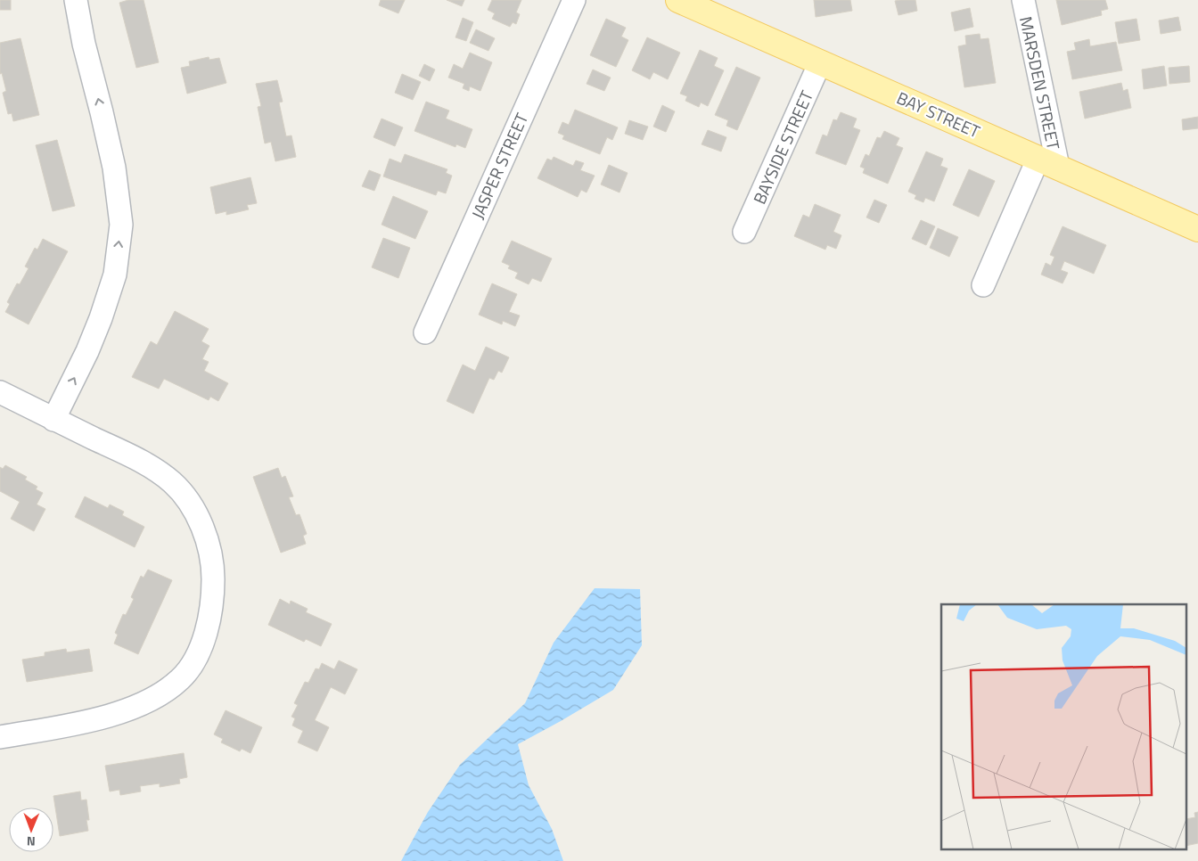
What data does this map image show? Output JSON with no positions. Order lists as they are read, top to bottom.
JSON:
{
  "streets": {
    "main road": ["BAY STREET"],
    "street": ["MARSDEN STREET", "BAYSIDE STREET", "JASPER STREET"]
  },
  "crossings": [
    ["MARSDEN STREET", "BAY STREET"],
    ["BAY STREET", "BAYSIDE STREET"]
  ],
  "north": "bottom"
}
